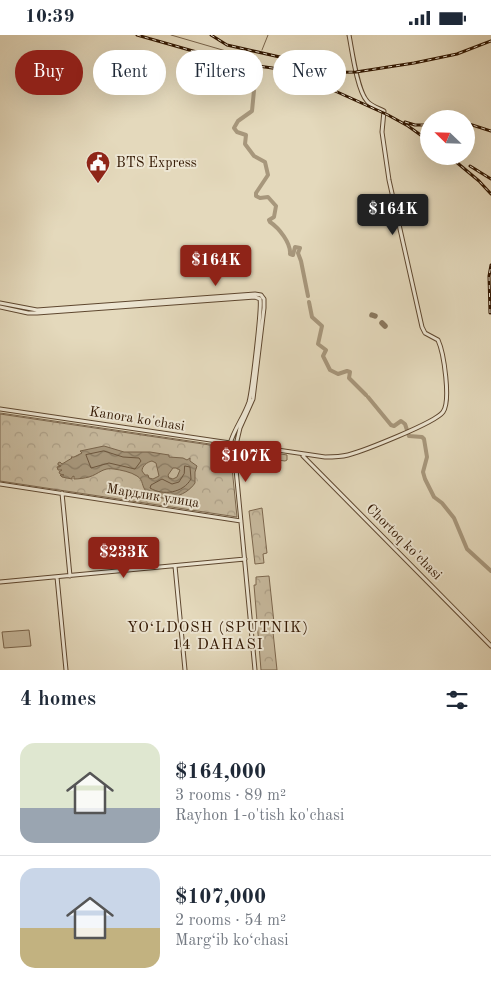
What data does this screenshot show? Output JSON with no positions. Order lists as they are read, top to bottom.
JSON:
{
  "streets": {
    "street": ["Kanora ko'chasi", "Мардлик улица", "Chortoq ko'chasi"]
  },
  "crossings": [
    ["Kanora ko'chasi", "Chortoq ko'chasi"]
  ],
  "districts": ["YO‘LDOSH (SPUTNIK) 14 DAHASI"],
  "places": {
    "public building": ["BTS Express"]
  },
  "north": "top left",
  "page": {
    "status": "10:39",
    "chip": [
      "Buy",
      "Rent",
      "Filters",
      "New"
    ],
    "price": [
      "$164K",
      "$164K",
      "$107K",
      "$233K"
    ],
    "heading": "4 homes",
    "list": [
      {
        "name": "$164,000",
        "note": "3 rooms · 89 m² · Rayhon 1-o'tish ko'chasi"
      },
      {
        "name": "$107,000",
        "note": "2 rooms · 54 m² · Marg‘ib ko‘chasi"
      }
    ]
  }
}
